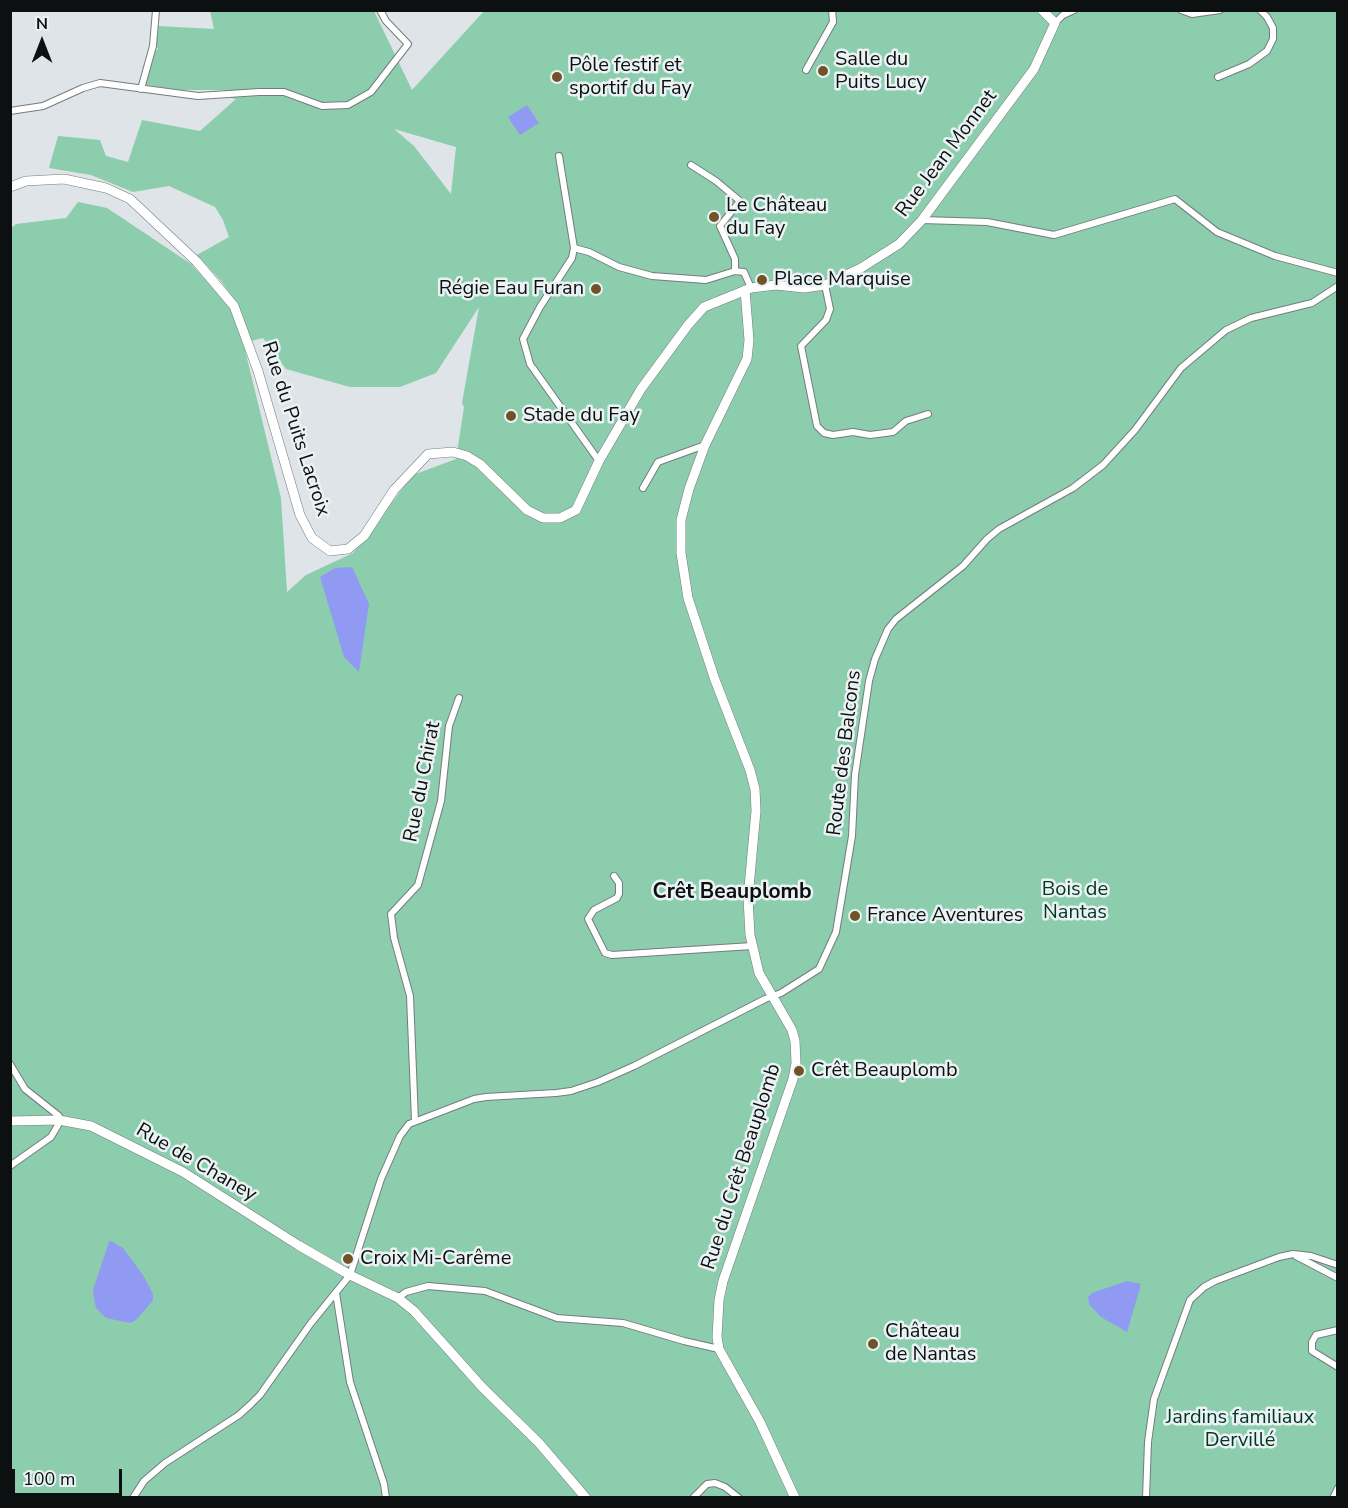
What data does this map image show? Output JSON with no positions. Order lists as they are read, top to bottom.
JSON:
{
  "streets": {
    "street": [
      "Rue Jean Monnet",
      "Rue du Puits Lacroix",
      "Route des Balcons",
      "Rue du Chirat",
      "Rue de Chaney",
      "Rue du Crêt Beauplomb"
    ]
  },
  "crossings": [
    ["Rue Jean Monnet", "Rue du Puits Lacroix"],
    ["Rue Jean Monnet", "Rue du Crêt Beauplomb"],
    ["Rue du Puits Lacroix", "Rue du Crêt Beauplomb"],
    ["Route des Balcons", "Rue du Chirat"],
    ["Route des Balcons", "Rue du Crêt Beauplomb"]
  ],
  "districts": ["Crêt Beauplomb"],
  "parks": ["Bois de Nantas", "Jardins familiaux Dervillé"],
  "places": [
    "Salle du Puits Lucy",
    "Pôle festif et sportif du Fay",
    "Le Château du Fay",
    "Place Marquise",
    "Régie Eau Furan",
    "Stade du Fay",
    "France Aventures",
    "Crêt Beauplomb",
    "Croix Mi-Carême",
    "Château de Nantas"
  ],
  "scale_bar": "100 m",
  "north": "top"
}
